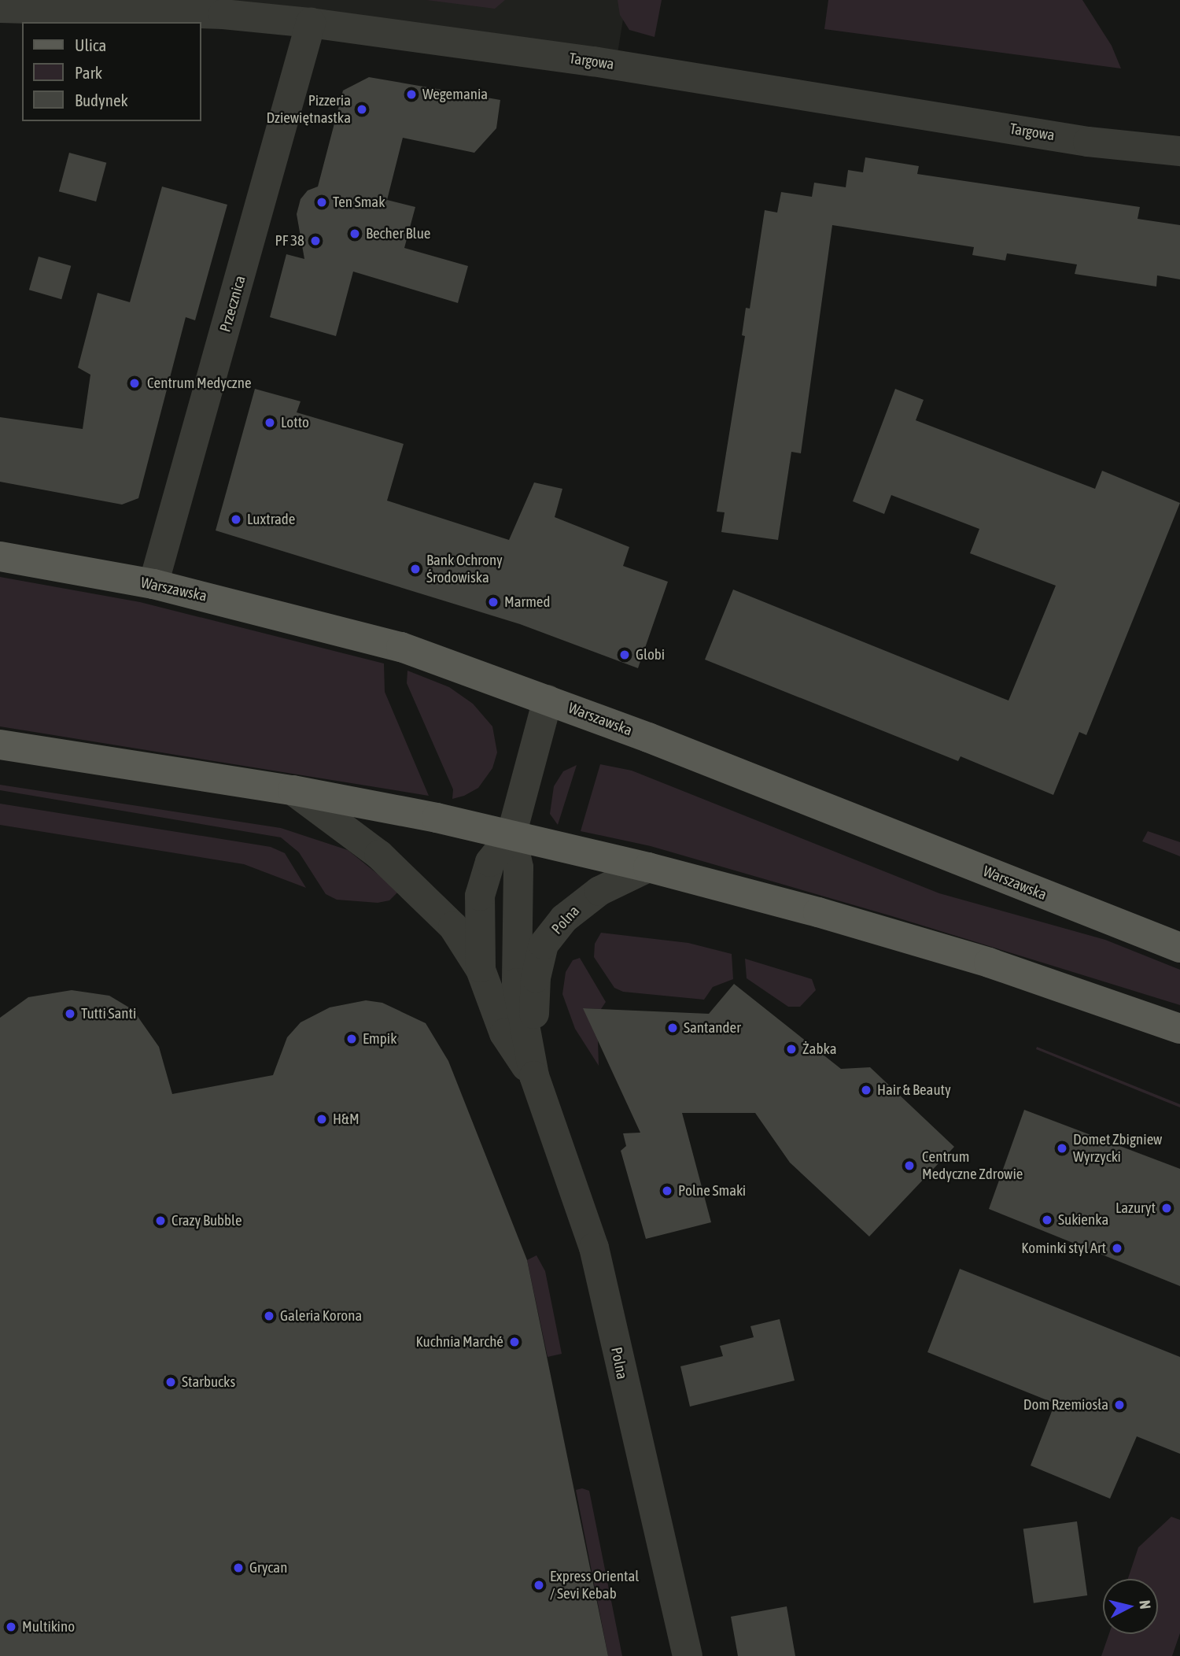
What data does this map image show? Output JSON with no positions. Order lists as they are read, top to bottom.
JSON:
{
  "streets": {
    "main road": ["Warszawska"],
    "street": ["Targowa", "Przecznica", "Polna"]
  },
  "crossings": [
    ["Targowa", "Przecznica"],
    ["Przecznica", "Warszawska"],
    ["Warszawska", "Polna"]
  ],
  "places": [
    "Wegemania",
    "Pizzeria Dziewiętnastka",
    "Ten Smak",
    "Becher Blue",
    "PF 38",
    "Centrum Medyczne",
    "Lotto",
    "Luxtrade",
    "Bank Ochrony Środowiska",
    "Marmed",
    "Globi",
    "Tutti Santi",
    "Santander",
    "Empik",
    "Żabka",
    "Hair & Beauty",
    "H&M",
    "Domet Zbigniew Wyrzycki",
    "Centrum Medyczne Zdrowie",
    "Polne Smaki",
    "Lazuryt",
    "Sukienka",
    "Crazy Bubble",
    "Kominki styl Art",
    "Galeria Korona",
    "Kuchnia Marché",
    "Starbucks",
    "Dom Rzemiosła",
    "Grycan",
    "Express Oriental / Sevi Kebab",
    "Multikino"
  ],
  "legend": ["Ulica", "Park", "Budynek"],
  "north": "right"
}
